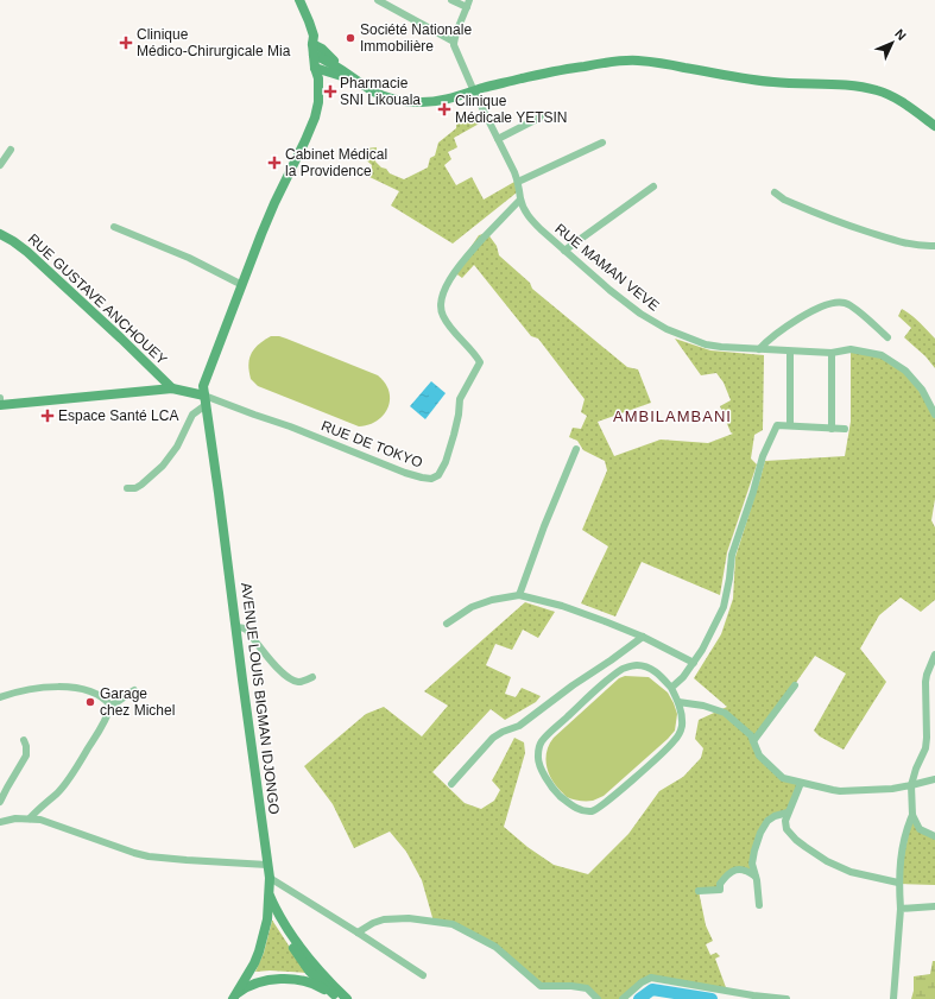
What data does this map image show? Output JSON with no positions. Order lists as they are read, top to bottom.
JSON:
{
  "streets": {
    "street": [
      "RUE MAMAN VEVE",
      "RUE GUSTAVE ANCHOUEY",
      "RUE DE TOKYO",
      "AVENUE LOUIS BIGMAN IDJONGO"
    ]
  },
  "crossings": [
    ["RUE MAMAN VEVE", "RUE DE TOKYO"],
    ["RUE DE TOKYO", "AVENUE LOUIS BIGMAN IDJONGO"]
  ],
  "districts": ["AMBILAMBANI"],
  "places": {
    "other": ["Société Nationale Immobilière", "Garage chez Michel"],
    "health": [
      "Clinique Médico-Chirurgicale Mia",
      "Pharmacie SNI Likouala",
      "Clinique Médicale YETSIN",
      "Cabinet Médical la Providence",
      "Espace Santé LCA"
    ]
  },
  "north": "top right"
}
